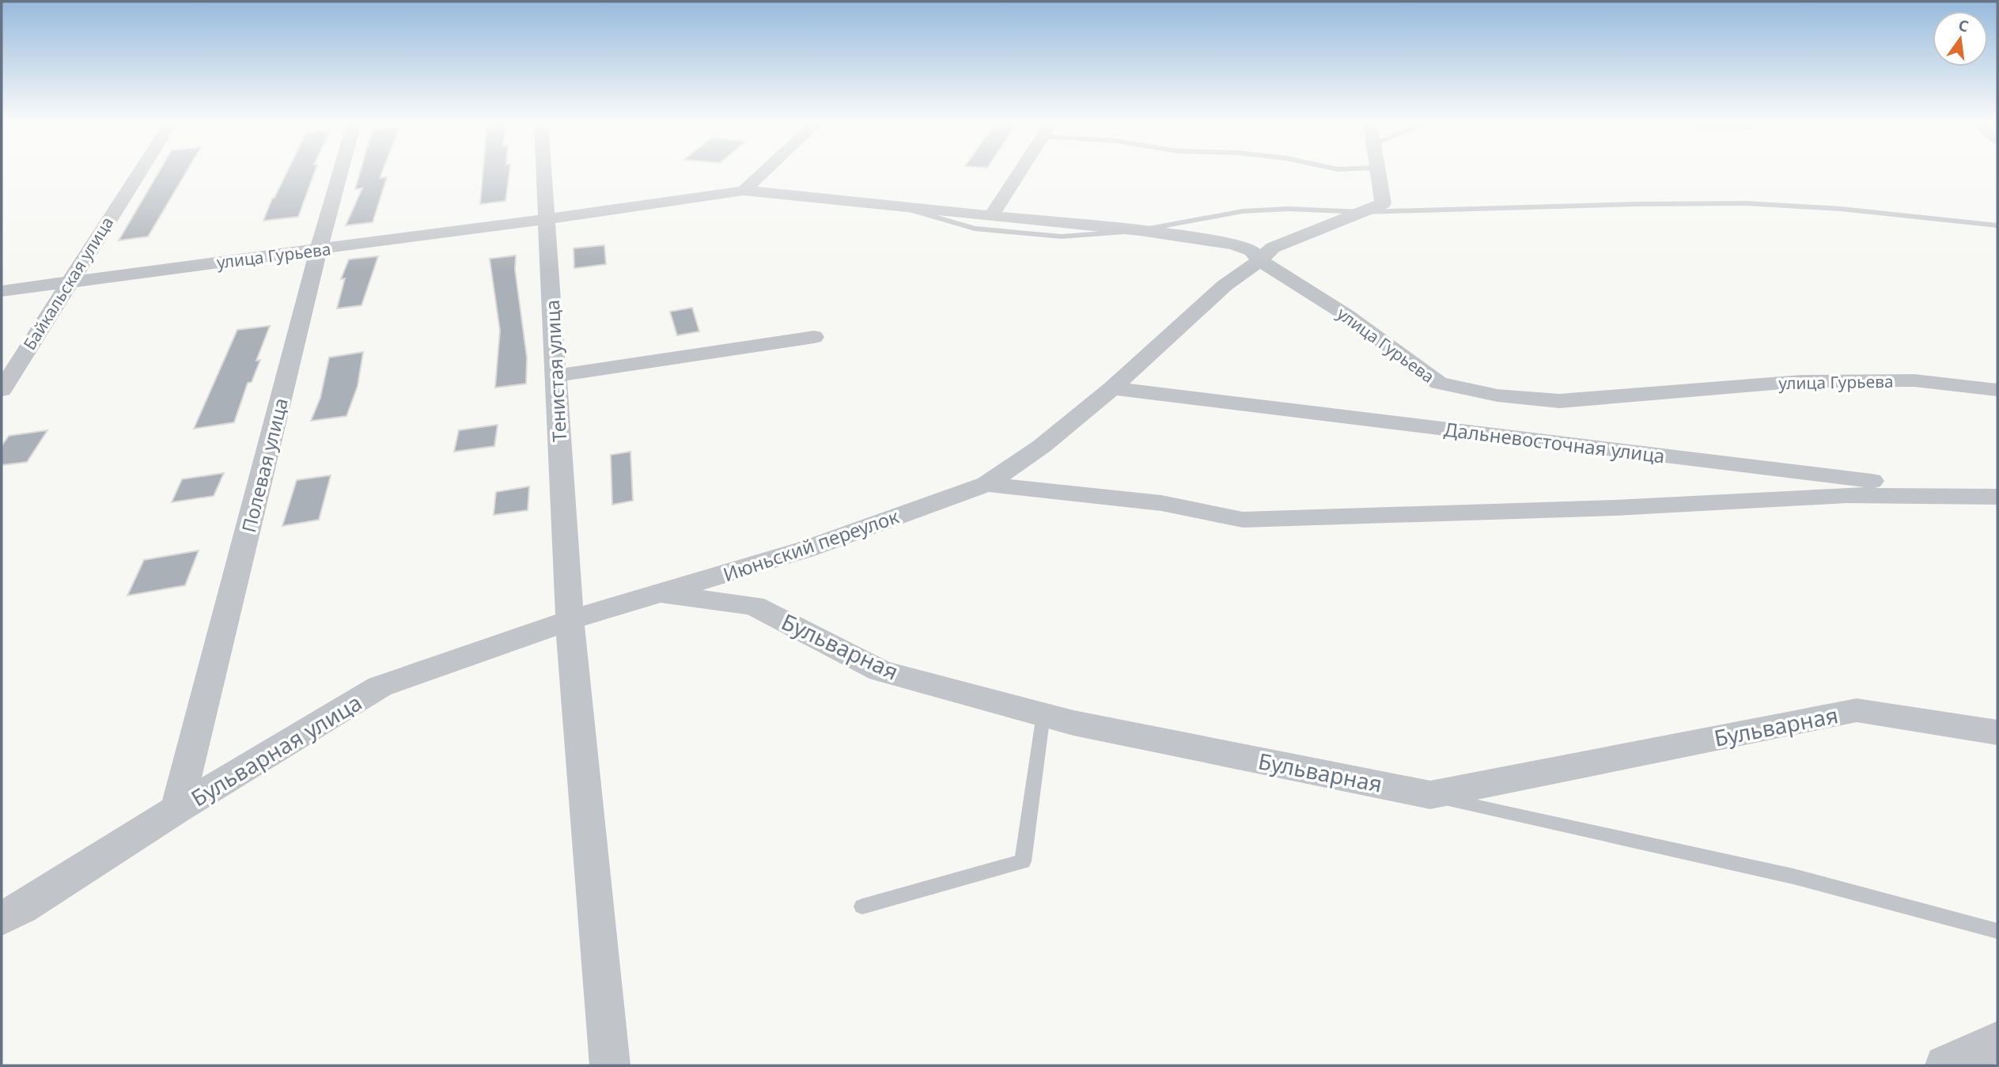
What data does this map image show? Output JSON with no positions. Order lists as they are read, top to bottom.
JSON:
{
  "streets": {
    "street": [
      "улица Гурьева",
      "Байкальская улица",
      "Тенистая улица",
      "Дальневосточная улица",
      "Полевая улица",
      "Июньский переулок",
      "Бульварная",
      "Бульварная улица"
    ]
  },
  "crossings": [
    ["улица Гурьева", "Байкальская улица"],
    ["улица Гурьева", "Тенистая улица"],
    ["улица Гурьева", "Полевая улица"],
    ["улица Гурьева", "Июньский переулок"],
    ["Тенистая улица", "Июньский переулок"],
    ["Тенистая улица", "Бульварная улица"],
    ["Дальневосточная улица", "Июньский переулок"],
    ["Полевая улица", "Бульварная улица"],
    ["Июньский переулок", "Бульварная"],
    ["Июньский переулок", "Бульварная улица"]
  ],
  "north": "top"
}
